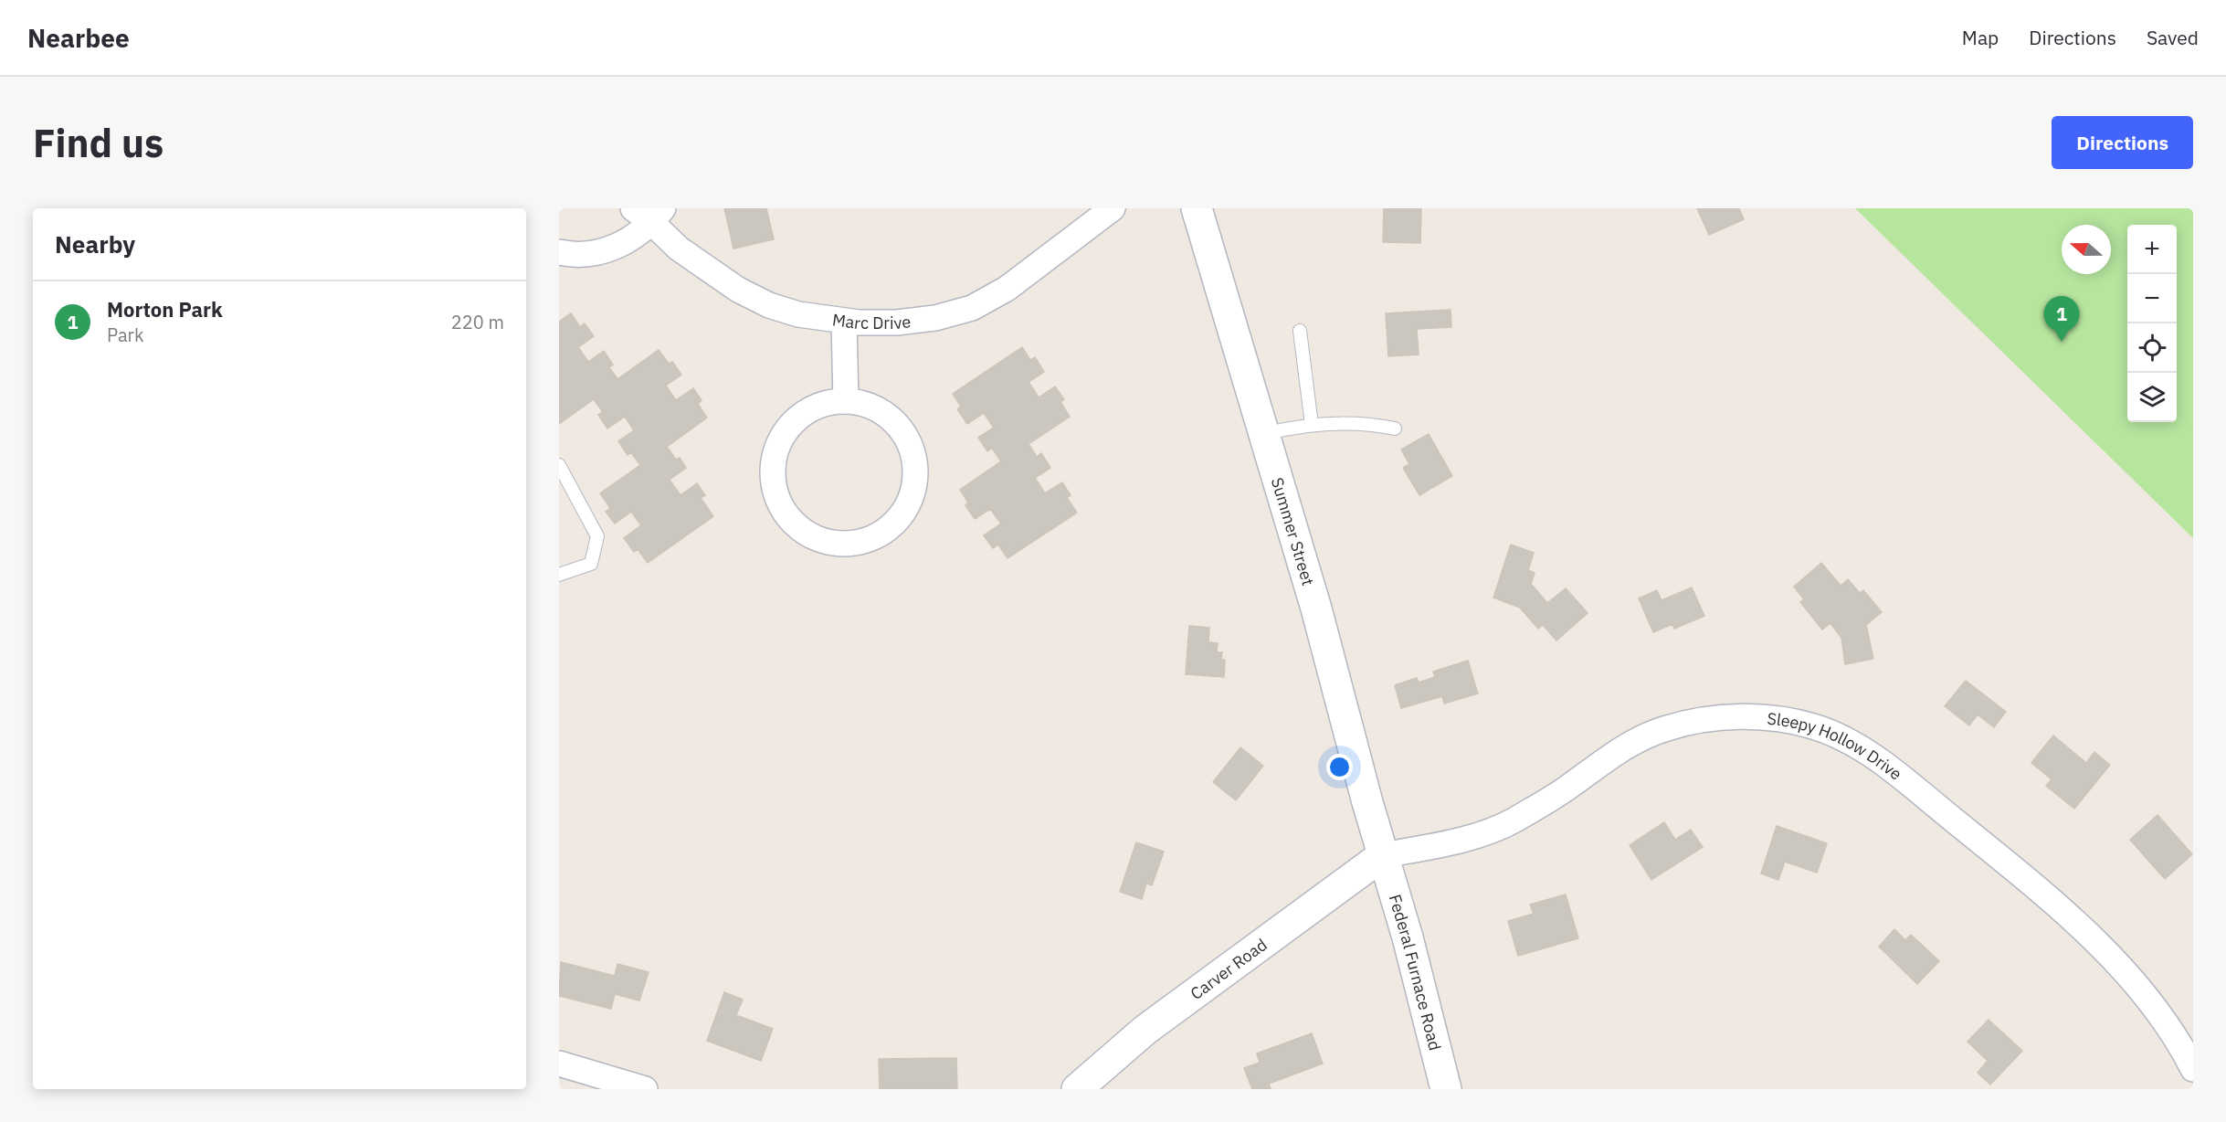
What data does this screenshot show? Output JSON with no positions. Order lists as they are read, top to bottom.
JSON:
{
  "streets": {
    "main road": ["Summer Street", "Carver Road", "Federal Furnace Road"],
    "street": ["Marc Drive", "Sleepy Hollow Drive"]
  },
  "crossings": [
    ["Summer Street", "Sleepy Hollow Drive"],
    ["Summer Street", "Carver Road"],
    ["Summer Street", "Federal Furnace Road"],
    ["Sleepy Hollow Drive", "Carver Road"],
    ["Sleepy Hollow Drive", "Federal Furnace Road"],
    ["Carver Road", "Federal Furnace Road"]
  ],
  "north": "left",
  "page": {
    "header": "Nearbee",
    "nav": ["Map", "Directions", "Saved"],
    "buttons": "Directions",
    "title": "Find us",
    "heading": "Nearby",
    "map_buttons": ["+", "−"],
    "list": [
      {
        "mark": "1",
        "name": "Morton Park",
        "note": "Park",
        "value": "220 m"
      }
    ],
    "pins": "1"
  }
}
